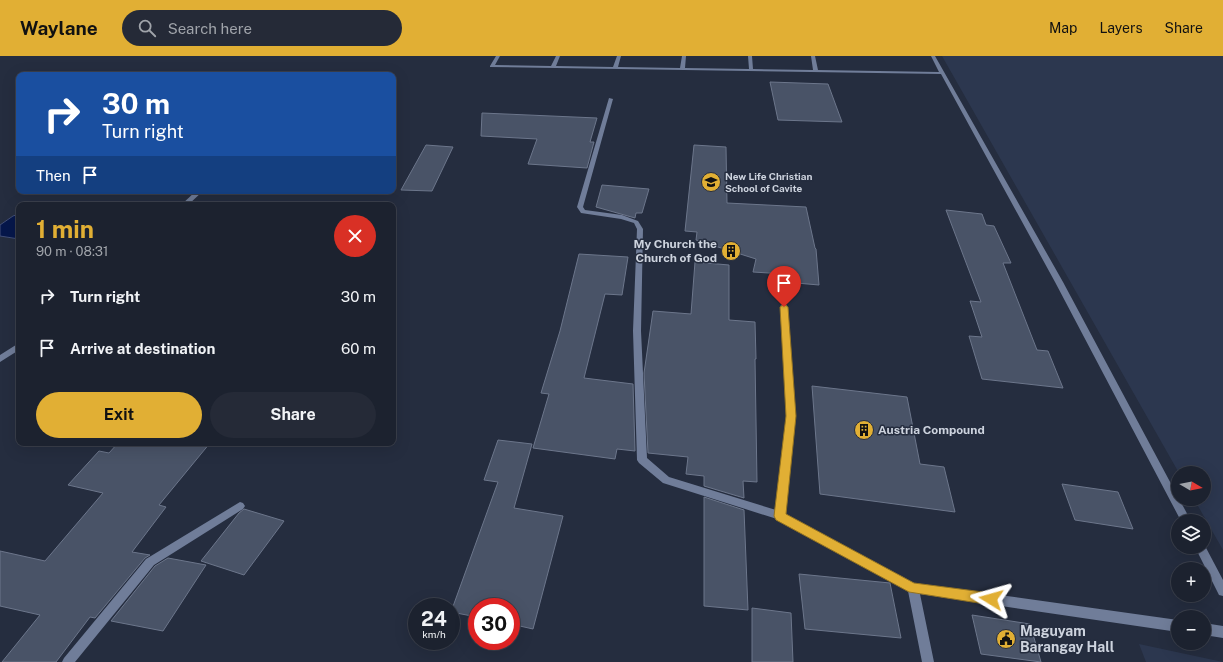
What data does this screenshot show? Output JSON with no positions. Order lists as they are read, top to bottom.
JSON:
{
  "places": {
    "school or university": ["New Life Christian School of Cavite"],
    "building": ["My Church the Church of God", "Austria Compound"],
    "public building": ["Maguyam Barangay Hall"]
  },
  "north": "right",
  "page": {
    "header": "Waylane",
    "search": "Search here",
    "nav": ["Map", "Layers", "Share"],
    "turn": ["30 m", "Turn right"],
    "then": "Then",
    "heading": ["1 min", "90 m · 08:31"],
    "list": [
      {
        "name": "Turn right",
        "value": "30 m"
      },
      {
        "name": "Arrive at destination",
        "value": "60 m"
      }
    ],
    "buttons": ["Exit", "Share"],
    "map_buttons": ["+", "−"],
    "speed": "24 km/h",
    "limit": "30"
  }
}
